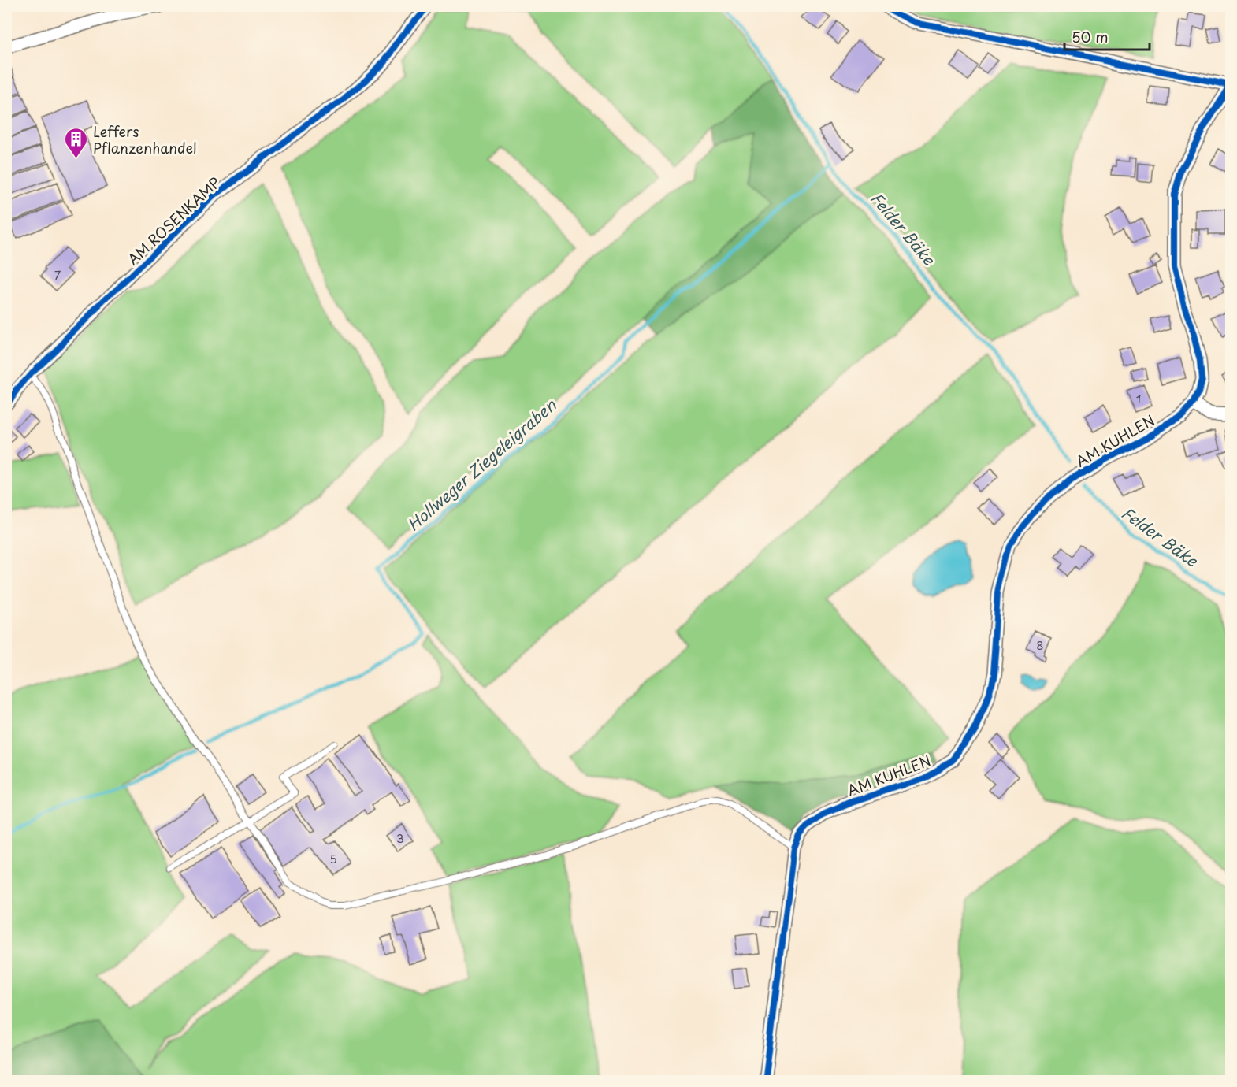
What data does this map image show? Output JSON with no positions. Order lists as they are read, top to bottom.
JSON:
{
  "streets": {
    "street": ["AM ROSENKAMP", "AM KUHLEN"]
  },
  "water": ["Felder Bäke", "Hollweger Ziegeleigraben"],
  "places": {
    "building": ["Leffers Pflanzenhandel"]
  },
  "house_numbers": [
    "7",
    "1",
    "8",
    "3",
    "5"
  ],
  "scale_bar": "50 m"
}
